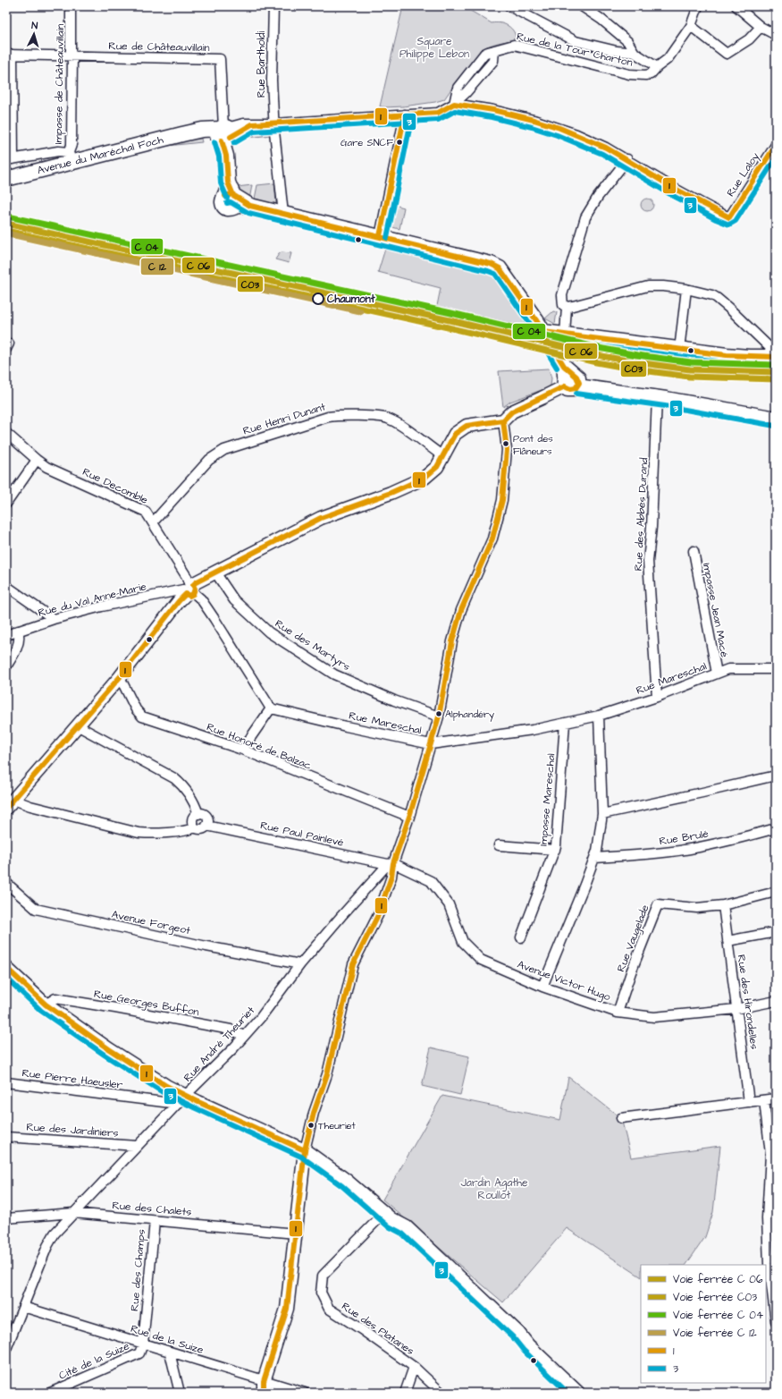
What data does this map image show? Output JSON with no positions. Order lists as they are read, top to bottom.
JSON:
{
  "streets": {
    "main road": ["Avenue du Maréchal Foch"],
    "street": [
      "Rue de Châteauvillain",
      "Rue de la Tour Charton",
      "Rue Bartholdi",
      "Impasse de Châteauvillain",
      "Rue Laloy",
      "Rue Henri Dunant",
      "Rue Decomble",
      "Rue des Abbés Durand",
      "Rue du Val Anne-Marie",
      "Impasse Jean Macé",
      "Rue des Martyrs",
      "Rue Mareschal",
      "Rue Honoré de Balzac",
      "Impasse Mareschal",
      "Rue Paul Painlevé",
      "Rue Brulé",
      "Avenue Forgeot",
      "Rue Vaugelade",
      "Avenue Victor Hugo",
      "Rue des Hirondelles",
      "Rue Georges Buffon",
      "Rue André Theuriet",
      "Rue Pierre Haeusler",
      "Rue des Jardiniers",
      "Rue des Chalets",
      "Rue des Champs",
      "Rue des Platanes",
      "Rue de la Suize",
      "Cité de la Suize"
    ]
  },
  "crossings": [
    ["Rue de Châteauvillain", "Impasse de Châteauvillain"],
    ["Rue de Châteauvillain", "Avenue du Maréchal Foch"],
    ["Rue de la Tour Charton", "Avenue du Maréchal Foch"],
    ["Rue Bartholdi", "Avenue du Maréchal Foch"],
    ["Impasse de Châteauvillain", "Avenue du Maréchal Foch"],
    ["Rue Henri Dunant", "Rue Decomble"],
    ["Rue Decomble", "Rue du Val Anne-Marie"],
    ["Rue des Abbés Durand", "Rue Mareschal"],
    ["Impasse Jean Macé", "Rue Mareschal"],
    ["Rue Mareschal", "Impasse Mareschal"],
    ["Rue Paul Painlevé", "Avenue Victor Hugo"],
    ["Rue Paul Painlevé", "Rue André Theuriet"],
    ["Avenue Forgeot", "Rue André Theuriet"],
    ["Rue Vaugelade", "Avenue Victor Hugo"],
    ["Rue Vaugelade", "Rue des Hirondelles"],
    ["Avenue Victor Hugo", "Rue des Hirondelles"],
    ["Avenue Victor Hugo", "Rue André Theuriet"],
    ["Rue Georges Buffon", "Rue André Theuriet"],
    ["Rue André Theuriet", "Rue Pierre Haeusler"],
    ["Rue André Theuriet", "Rue des Jardiniers"],
    ["Rue André Theuriet", "Rue des Chalets"],
    ["Rue André Theuriet", "Rue de la Suize"],
    ["Rue des Chalets", "Rue des Champs"],
    ["Rue des Champs", "Rue de la Suize"],
    ["Rue des Champs", "Cité de la Suize"],
    ["Rue de la Suize", "Cité de la Suize"]
  ],
  "parks": ["Square Philippe Lebon", "Jardin Agathe Roullot"],
  "places": [
    "Gare SNCF",
    "Chaumont",
    "Pont des Flâneurs",
    "Alphandéry",
    "Theuriet"
  ],
  "lines": ["transit line 1", "transit line 3", "rail line C03"],
  "legend": [
    "Voie ferrée C 06",
    "Voie ferrée C03",
    "Voie ferrée C 04",
    "Voie ferrée C 12",
    "1",
    "3"
  ],
  "north": "top"
}
